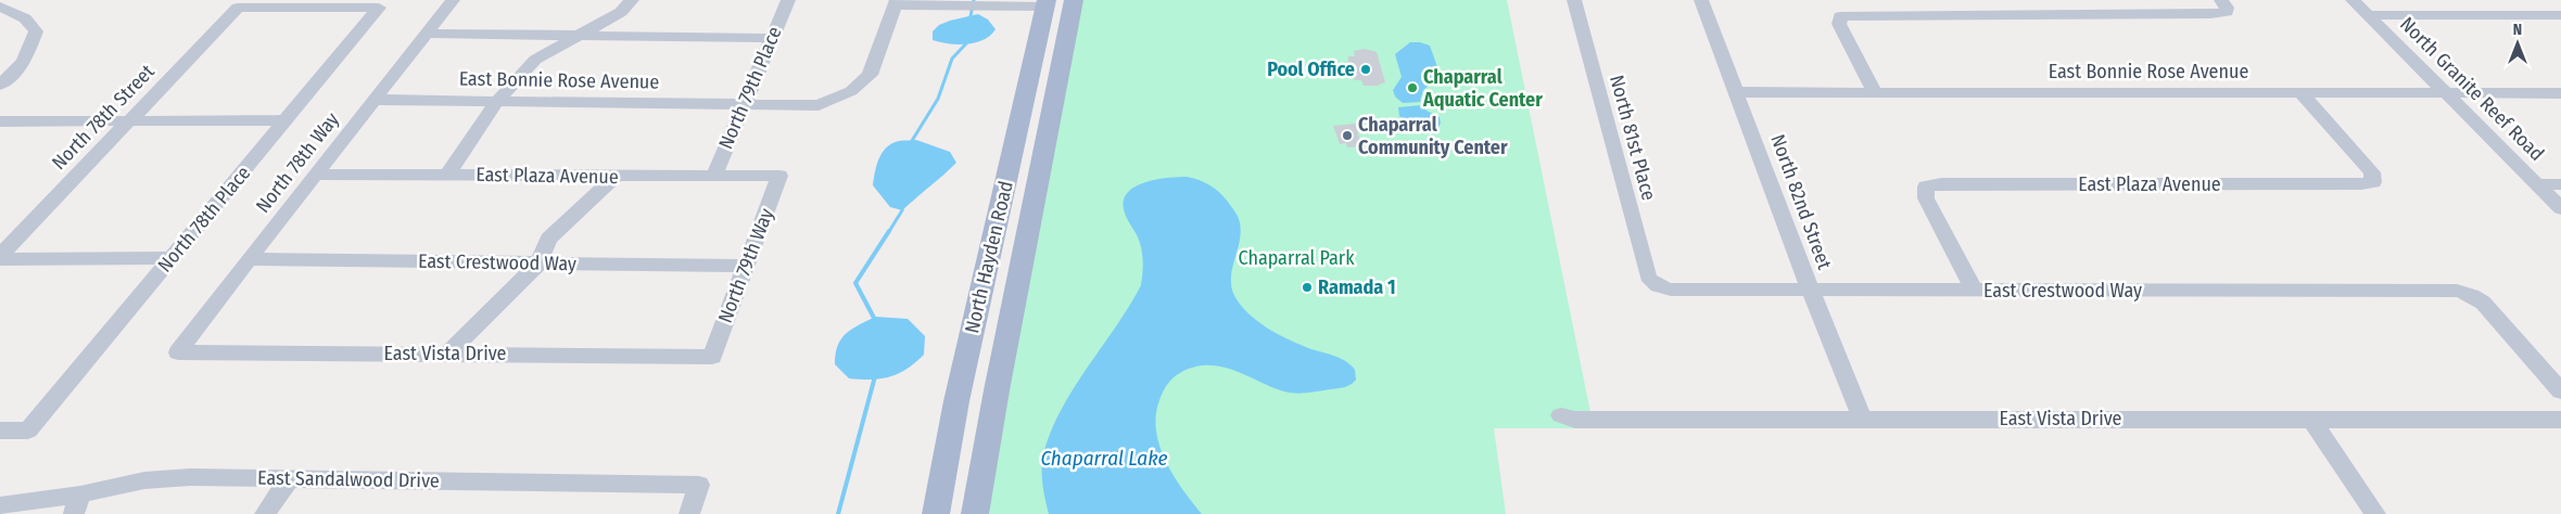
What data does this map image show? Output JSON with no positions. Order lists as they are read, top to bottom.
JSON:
{
  "streets": {
    "main road": ["North Hayden Road"],
    "street": [
      "East Bonnie Rose Avenue",
      "North 79th Place",
      "North Granite Reef Road",
      "North 78th Street",
      "North 81st Place",
      "North 78th Way",
      "East Plaza Avenue",
      "North 82nd Street",
      "North 78th Place",
      "East Crestwood Way",
      "North 79th Way",
      "East Vista Drive",
      "East Sandalwood Drive"
    ]
  },
  "crossings": [
    ["East Bonnie Rose Avenue", "North 79th Place"],
    ["East Bonnie Rose Avenue", "North Granite Reef Road"],
    ["East Bonnie Rose Avenue", "North 78th Way"],
    ["East Bonnie Rose Avenue", "East Plaza Avenue"],
    ["East Bonnie Rose Avenue", "North 82nd Street"],
    ["North 79th Place", "East Plaza Avenue"],
    ["North 78th Street", "North 78th Place"],
    ["North 81st Place", "East Crestwood Way"],
    ["North 78th Way", "East Plaza Avenue"],
    ["North 78th Way", "East Crestwood Way"],
    ["North 78th Way", "East Vista Drive"],
    ["East Plaza Avenue", "East Crestwood Way"],
    ["East Plaza Avenue", "North 79th Way"],
    ["North 82nd Street", "East Crestwood Way"],
    ["North 82nd Street", "East Vista Drive"],
    ["East Crestwood Way", "North 79th Way"],
    ["North 79th Way", "East Vista Drive"]
  ],
  "water": ["Chaparral Lake"],
  "parks": ["Chaparral Park"],
  "places": [
    "Pool Office",
    "Chaparral Aquatic Center",
    "Chaparral Community Center",
    "Ramada 1"
  ],
  "north": "top"
}
